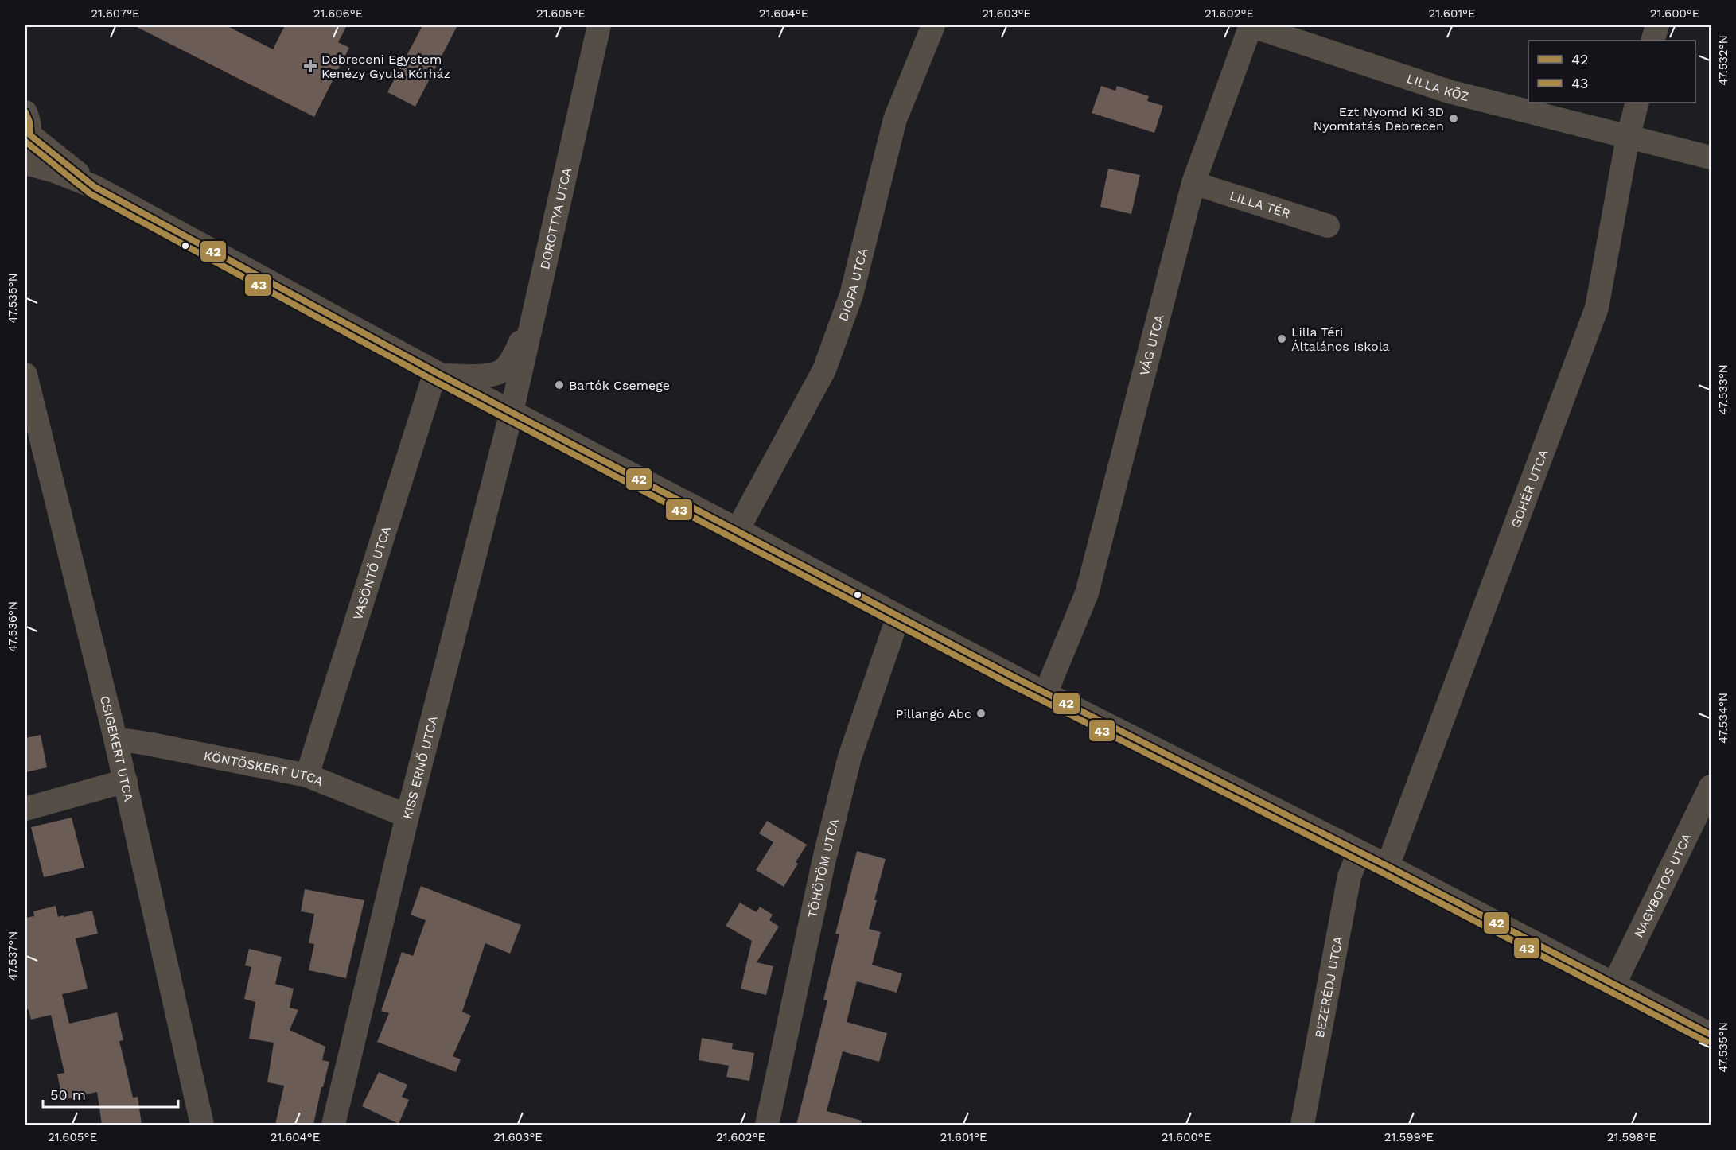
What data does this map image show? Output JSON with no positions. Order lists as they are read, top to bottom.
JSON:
{
  "streets": {
    "street": [
      "LILLA KÖZ",
      "LILLA TÉR",
      "DOROTTYA UTCA",
      "DIÓFA UTCA",
      "VÁG UTCA",
      "GOHÉR UTCA",
      "VASÖNTŐ UTCA",
      "CSIGEKERT UTCA",
      "KISS ERNŐ UTCA",
      "KÖNTÖSKERT UTCA",
      "TÖHÖTÖM UTCA",
      "NAGYBOTOS UTCA",
      "BEZERÉDJ UTCA"
    ]
  },
  "crossings": [
    ["LILLA KÖZ", "VÁG UTCA"],
    ["LILLA KÖZ", "GOHÉR UTCA"],
    ["LILLA TÉR", "VÁG UTCA"],
    ["DOROTTYA UTCA", "KISS ERNŐ UTCA"],
    ["VASÖNTŐ UTCA", "KÖNTÖSKERT UTCA"],
    ["CSIGEKERT UTCA", "KÖNTÖSKERT UTCA"],
    ["KISS ERNŐ UTCA", "KÖNTÖSKERT UTCA"]
  ],
  "places": {
    "health": ["Debreceni Egyetem Kenézy Gyula Kórház"],
    "other": [
      "Ezt Nyomd Ki 3D Nyomtatás Debrecen",
      "Lilla Téri Általános Iskola",
      "Bartók Csemege",
      "Pillangó Abc"
    ]
  },
  "lines": ["transit line 42", "transit line 43"],
  "legend": ["42", "43"],
  "scale_bar": "50 m",
  "coordinates": [
    "21.607°E",
    "21.606°E",
    "21.605°E",
    "21.604°E",
    "21.603°E",
    "21.602°E",
    "21.601°E",
    "21.600°E",
    "47.532°N",
    "47.535°N",
    "47.533°N",
    "47.536°N",
    "47.534°N",
    "47.537°N",
    "21.599°E",
    "21.598°E"
  ]
}
